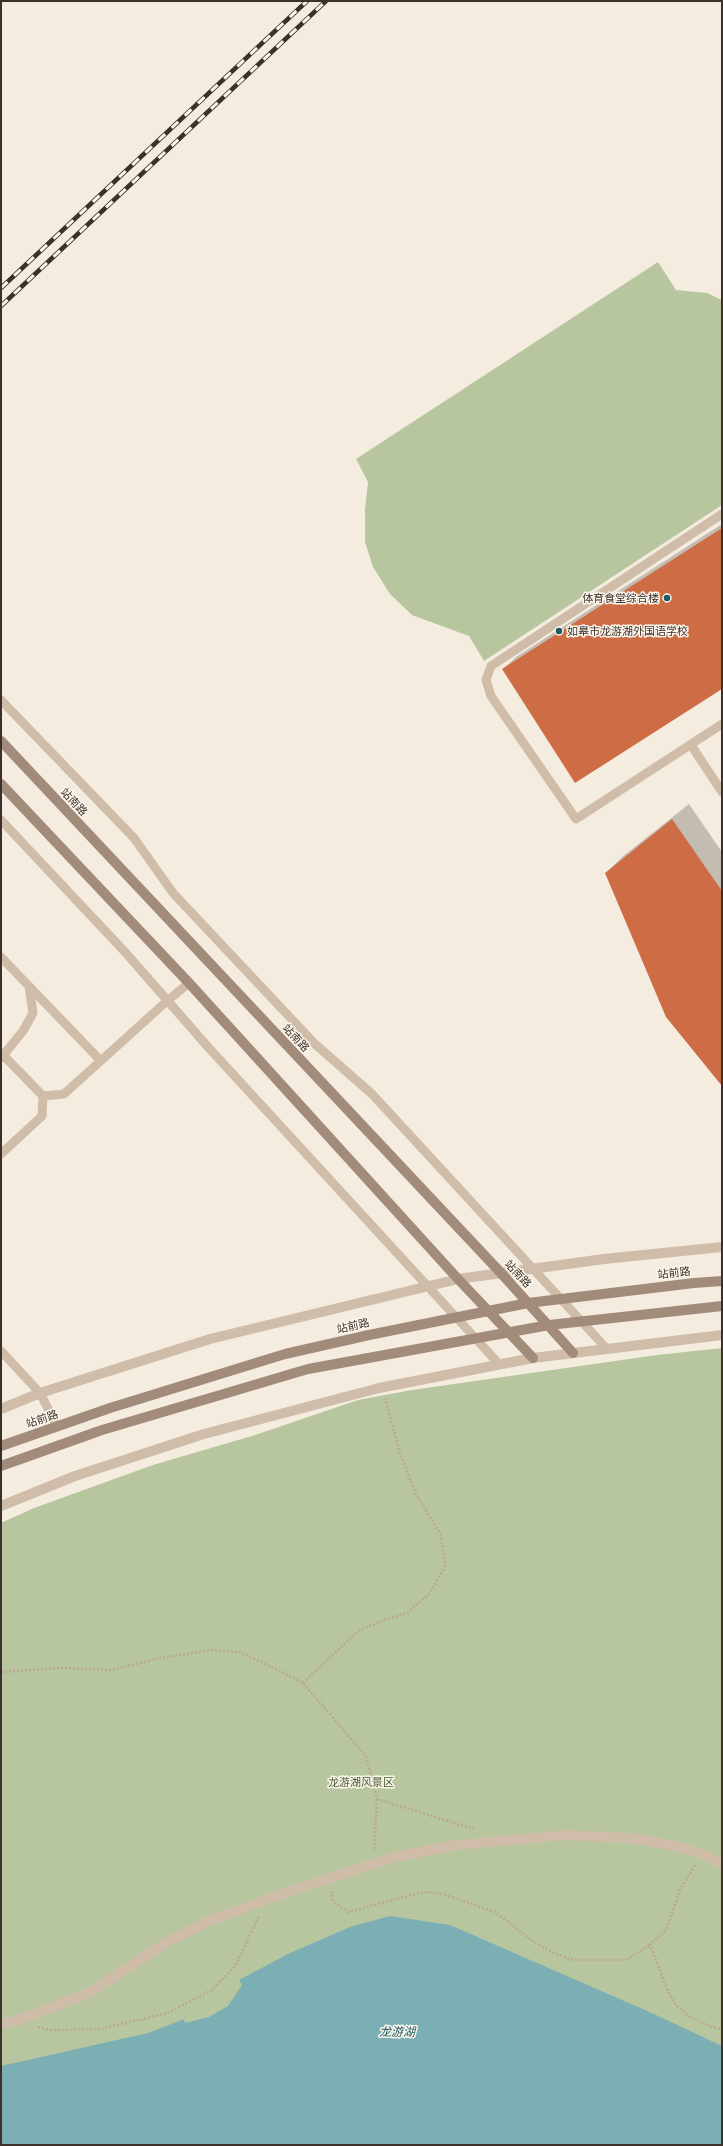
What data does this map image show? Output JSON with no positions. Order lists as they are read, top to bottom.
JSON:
{
  "streets": {
    "street": ["站南路", "站前路"]
  },
  "crossings": [
    ["站南路", "站前路"]
  ],
  "water": ["龙游湖"],
  "parks": ["龙游湖风景区"],
  "places": ["体育食堂综合楼", "如皋市龙游湖外国语学校"]
}
